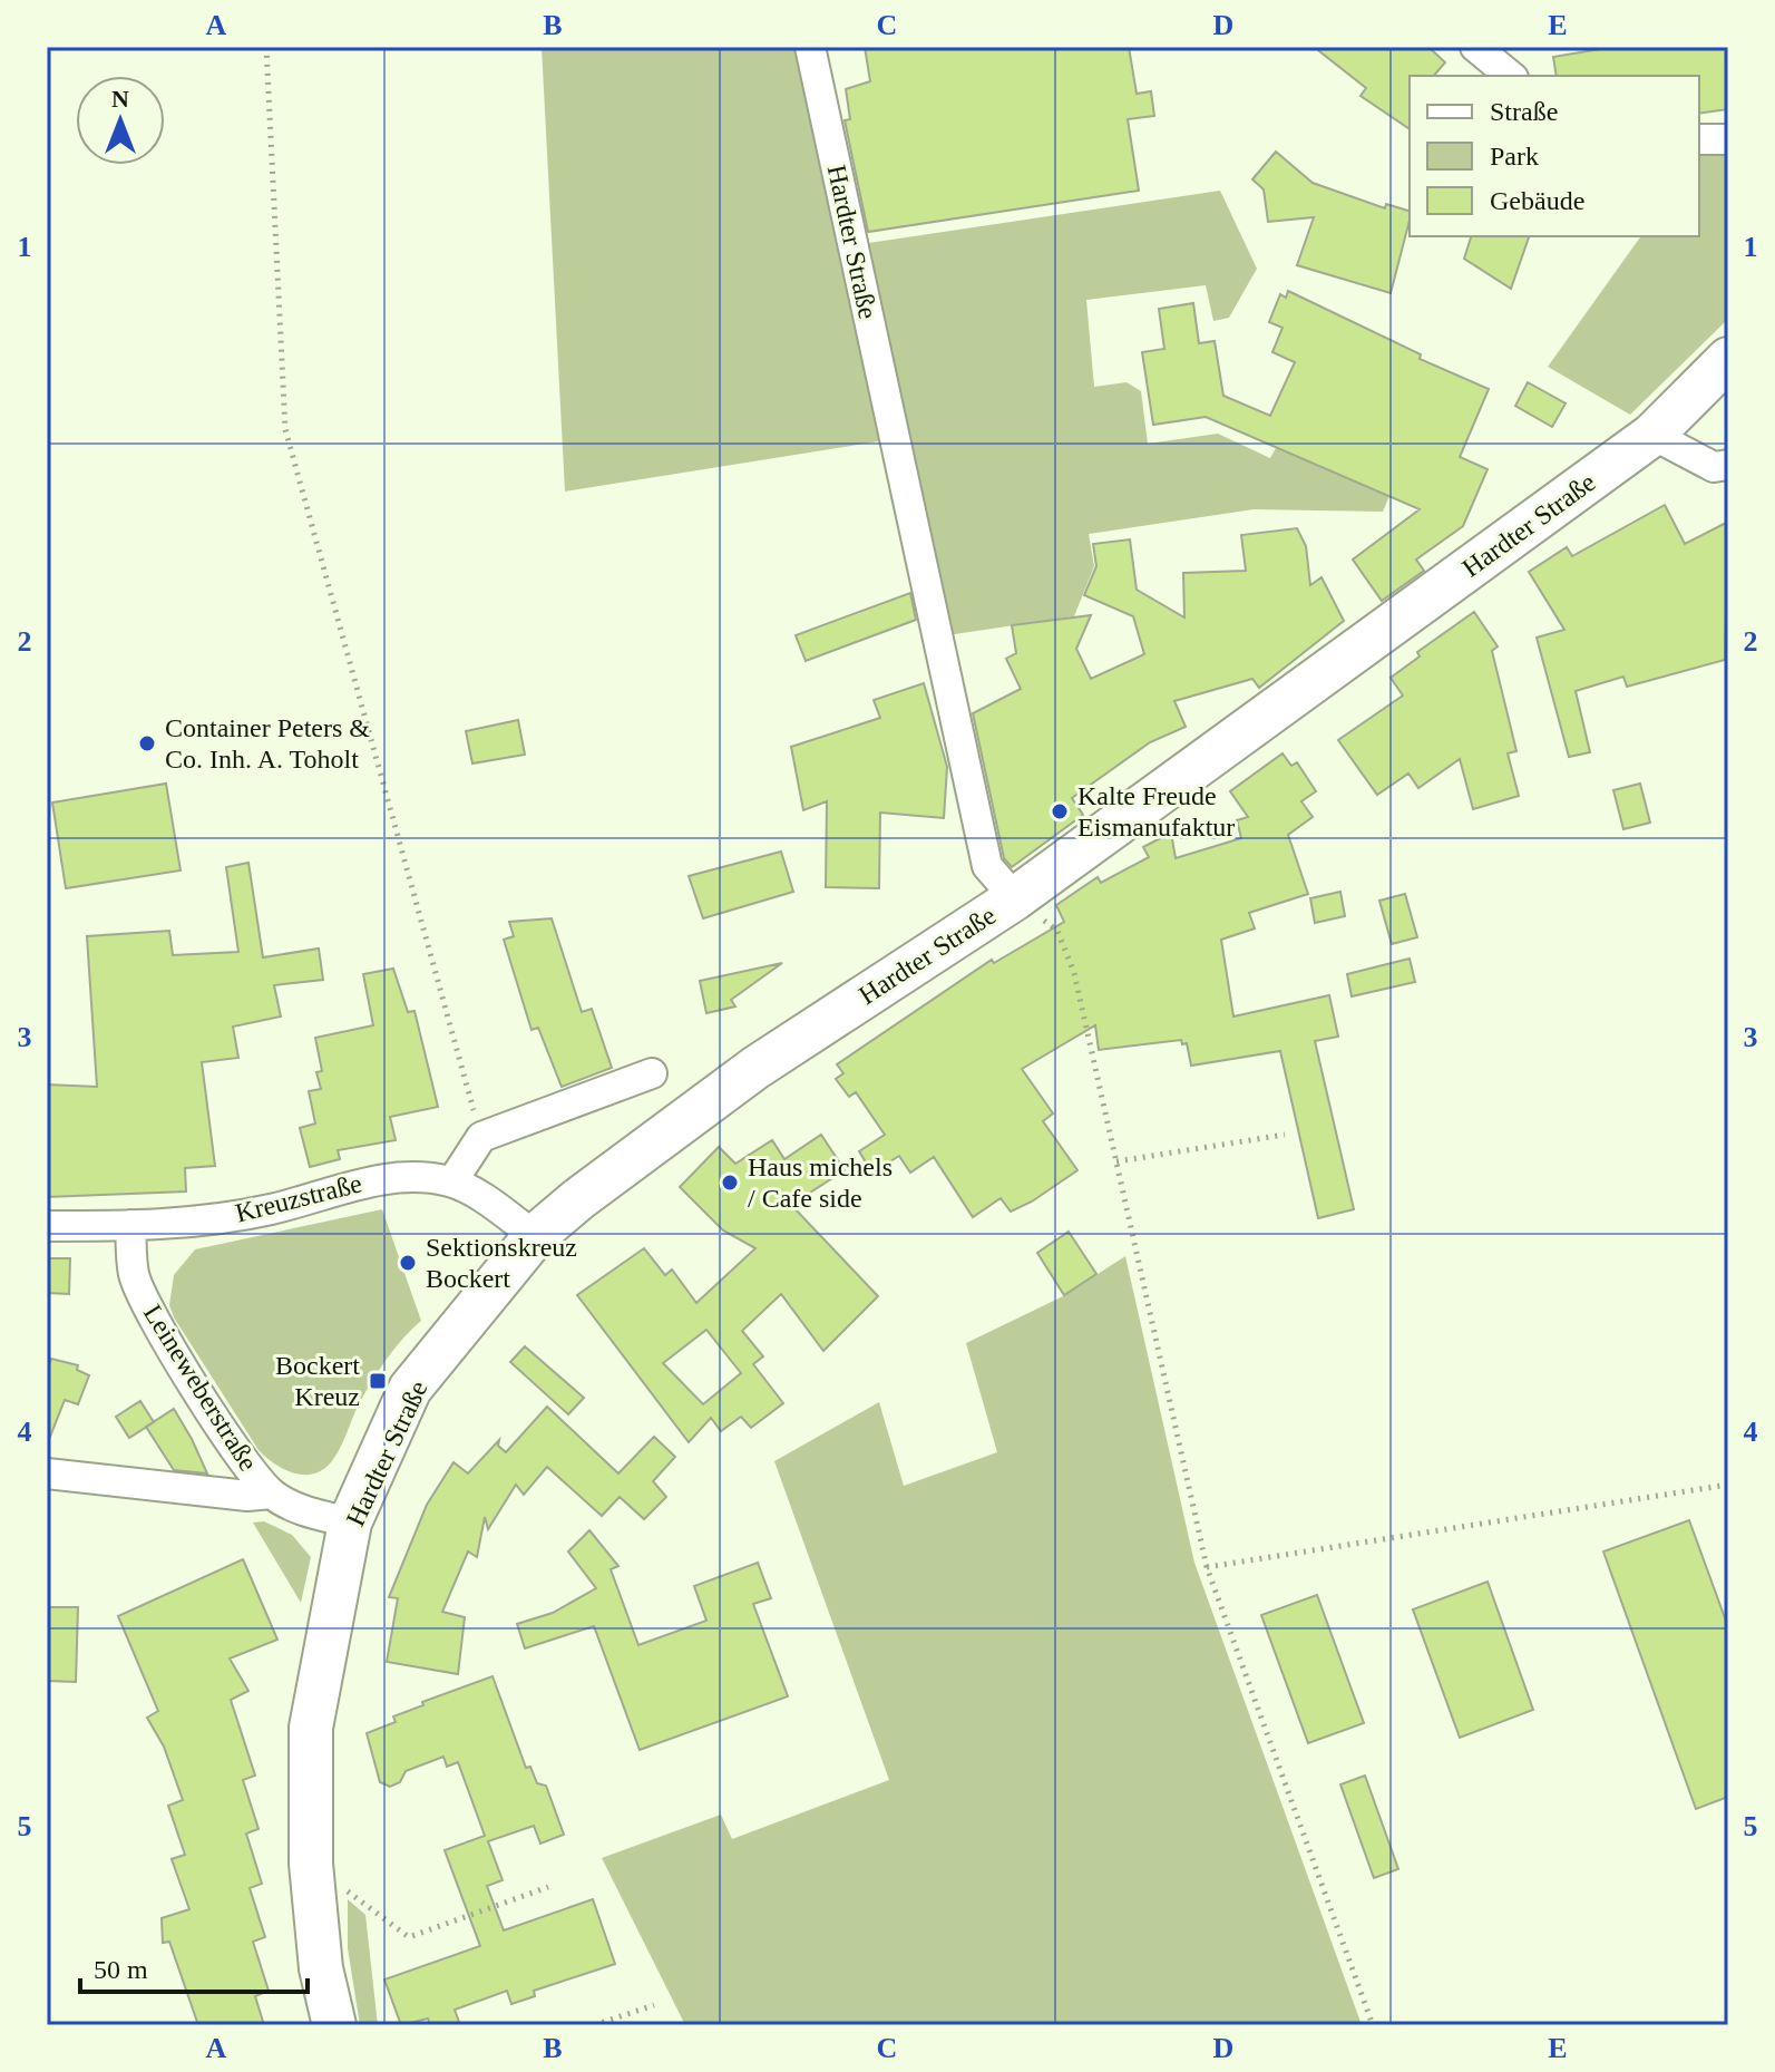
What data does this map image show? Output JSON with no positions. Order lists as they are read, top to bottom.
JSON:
{
  "streets": {
    "main road": ["Hardter Straße"],
    "street": ["Kreuzstraße", "Leineweberstraße"]
  },
  "crossings": [
    ["Hardter Straße", "Kreuzstraße"],
    ["Hardter Straße", "Leineweberstraße"],
    ["Kreuzstraße", "Leineweberstraße"]
  ],
  "places": {
    "other": [
      "Container Peters & Co. Inh. A. Toholt",
      "Kalte Freude Eismanufaktur",
      "Haus michels / Cafe side",
      "Sektionskreuz Bockert"
    ],
    "transit": ["Bockert Kreuz"]
  },
  "legend": ["Straße", "Park", "Gebäude"],
  "scale_bar": "50 m",
  "north": "top",
  "grid": {
    "columns": [
      "A",
      "B",
      "C",
      "D",
      "E"
    ],
    "rows": [
      "1",
      "2",
      "3",
      "4",
      "5"
    ]
  }
}
